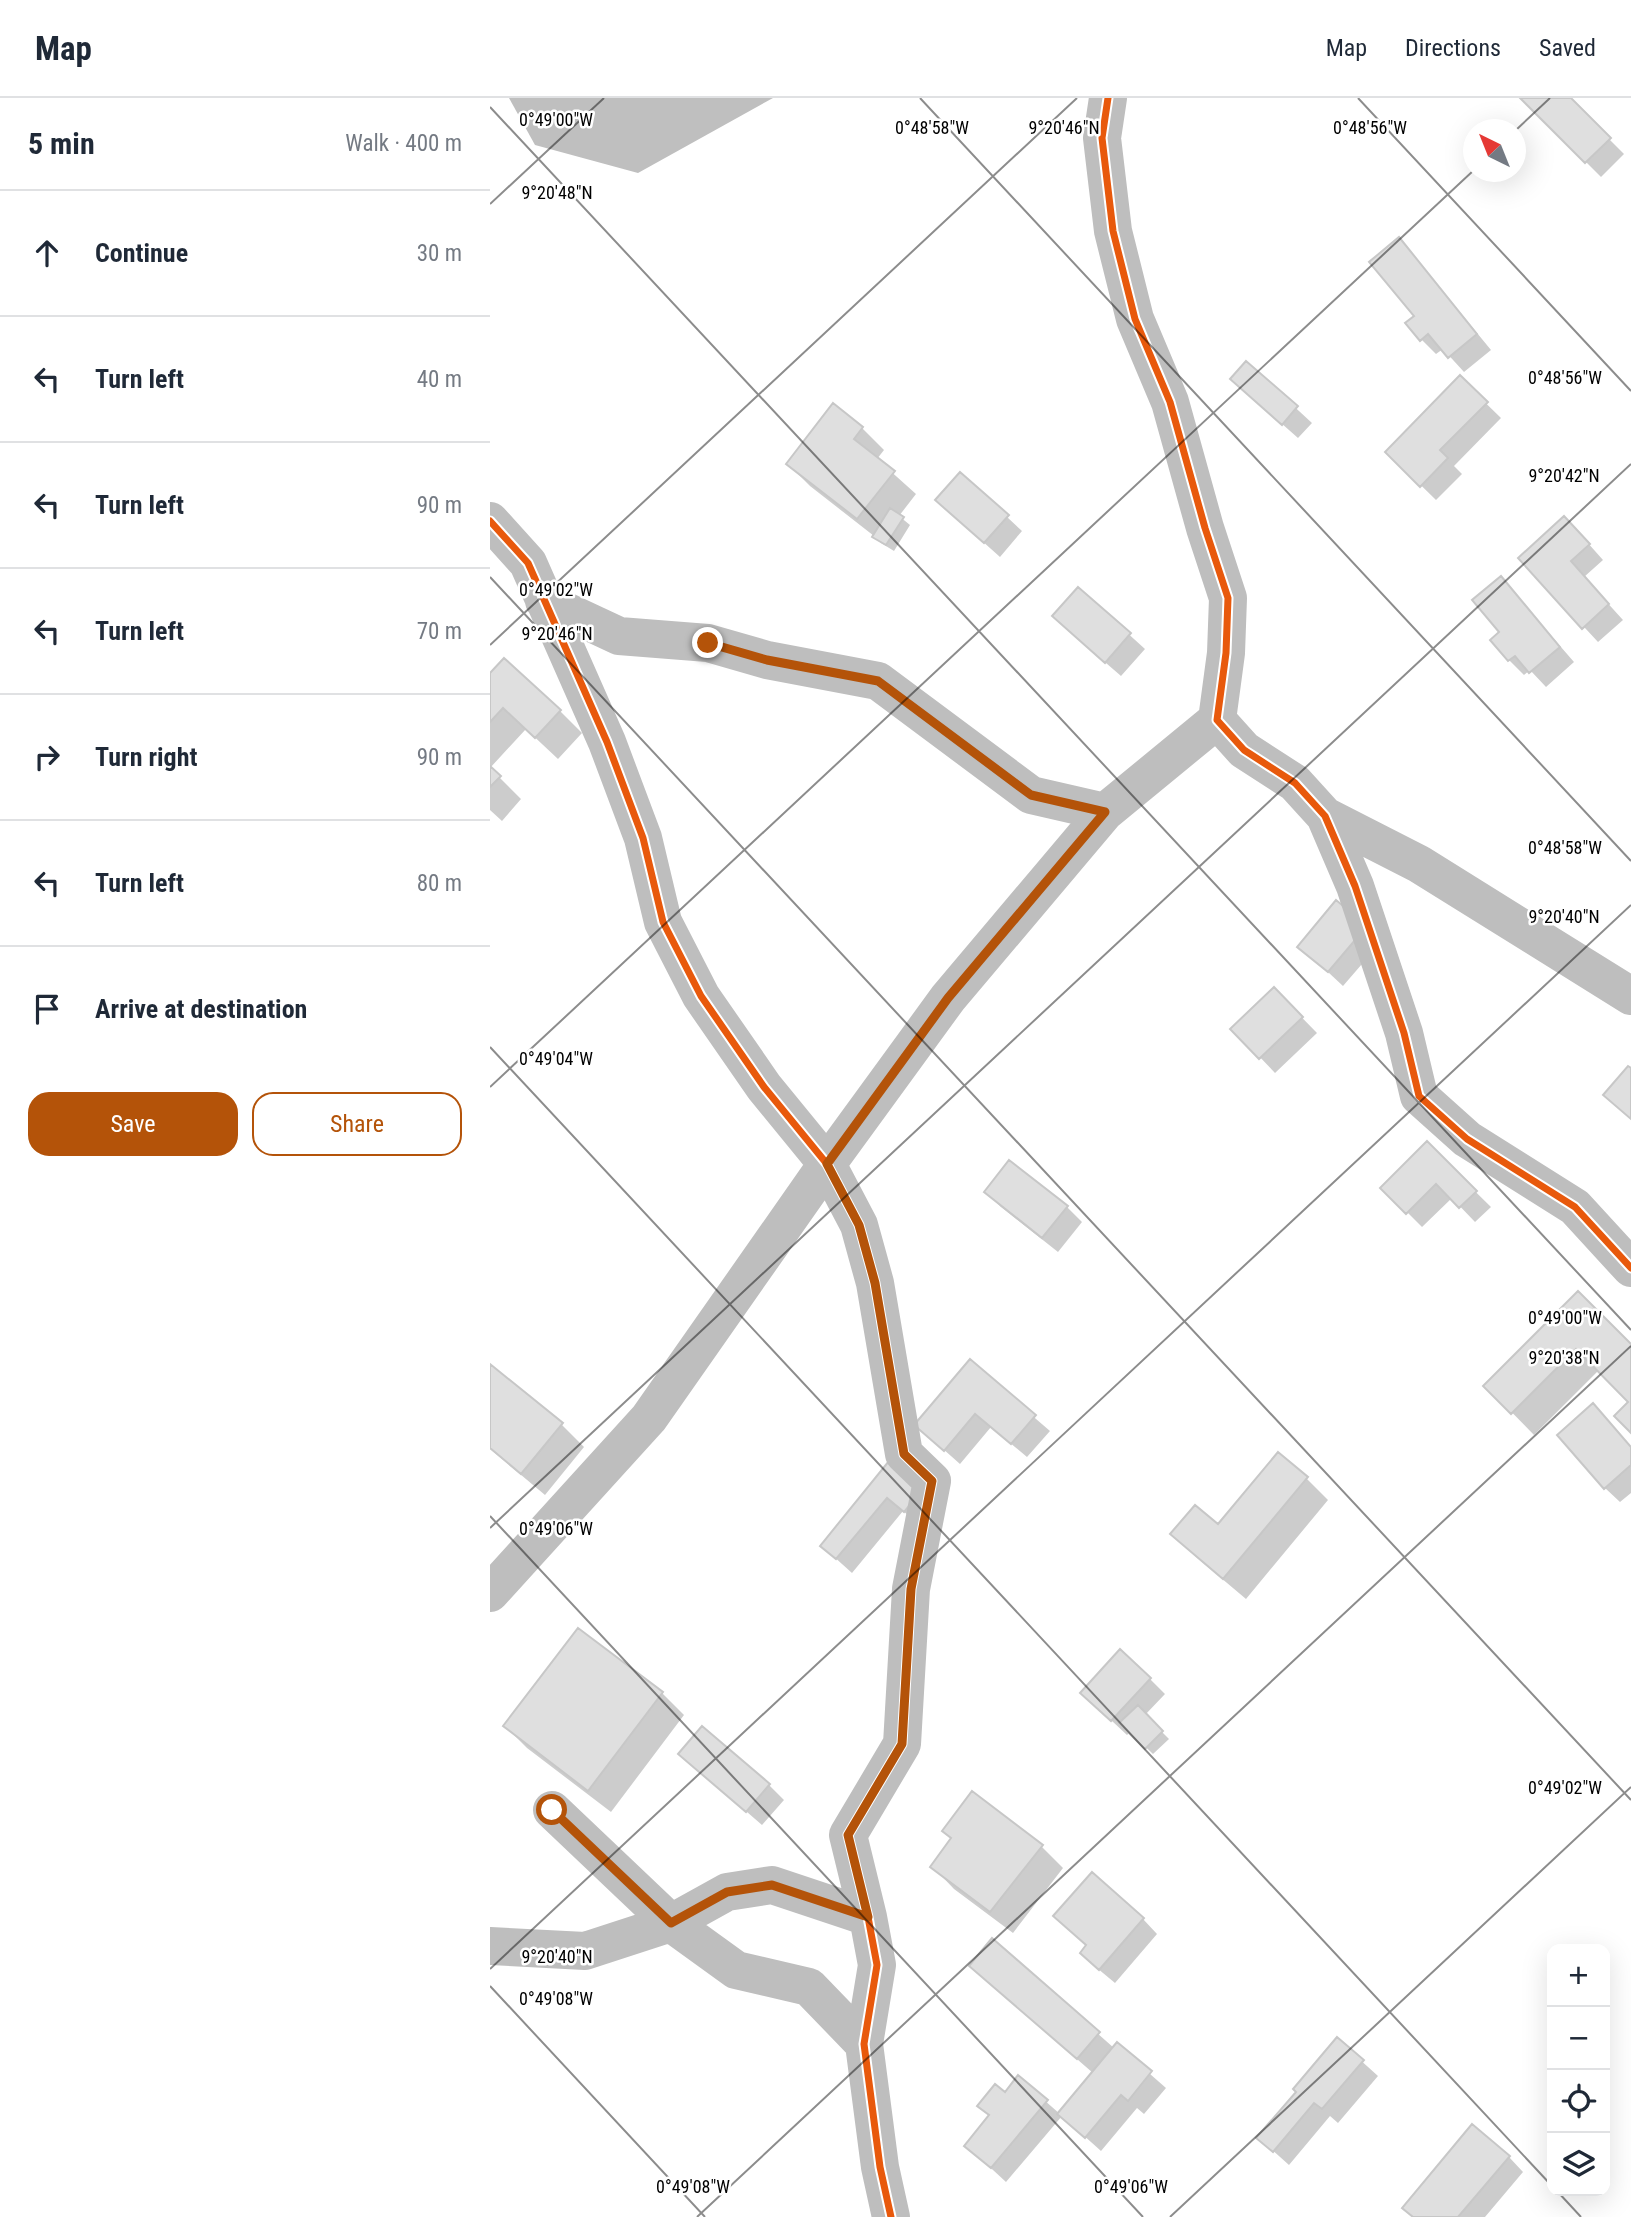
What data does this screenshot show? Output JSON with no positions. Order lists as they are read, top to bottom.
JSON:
{
  "north": "top left",
  "page": {
    "header": "Map",
    "nav": ["Map", "Directions", "Saved"],
    "heading": ["5 min", "Walk · 400 m"],
    "list": [
      ["Continue", "30 m"],
      ["Turn left", "40 m"],
      ["Turn left", "90 m"],
      ["Turn left", "70 m"],
      ["Turn right", "90 m"],
      ["Turn left", "80 m"],
      "Arrive at destination"
    ],
    "buttons": ["Save", "Share"],
    "map_buttons": ["+", "−"]
  },
  "coordinates": [
    "0°49'00\"W",
    "9°20'46\"N",
    "0°48'58\"W",
    "0°48'56\"W",
    "9°20'48\"N",
    "9°20'42\"N",
    "0°49'02\"W",
    "9°20'40\"N",
    "0°49'04\"W",
    "9°20'38\"N",
    "0°49'06\"W",
    "0°49'08\"W"
  ]
}
